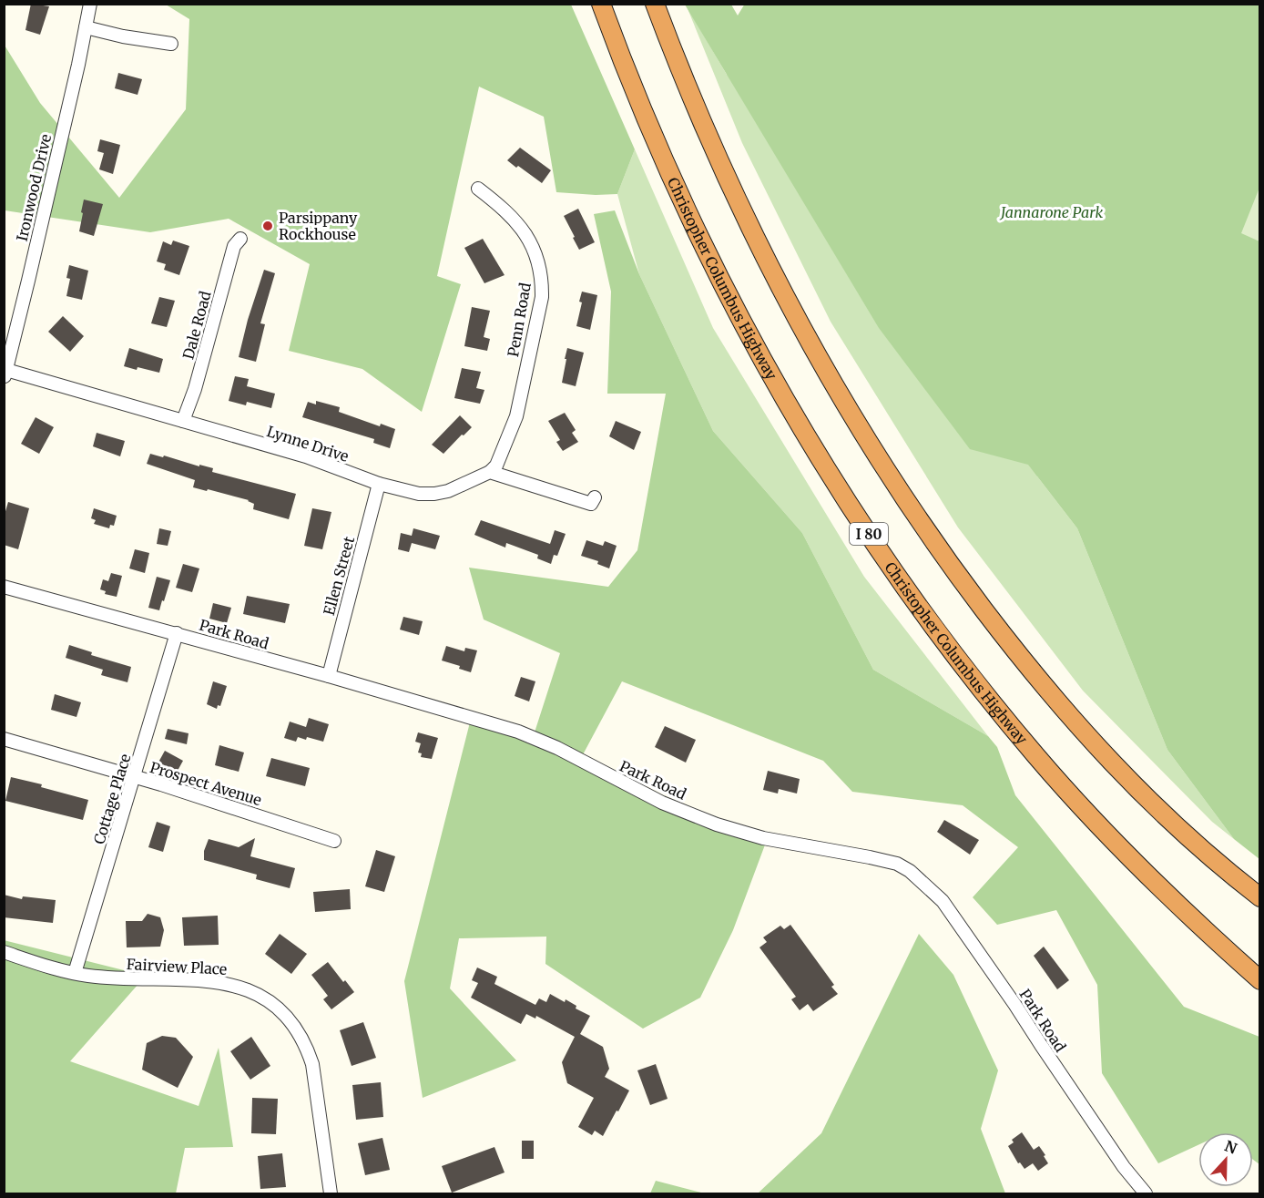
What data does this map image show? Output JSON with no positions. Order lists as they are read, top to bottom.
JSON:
{
  "streets": {
    "highway": ["Christopher Columbus Highway", "I 80"],
    "street": [
      "Ironwood Drive",
      "Penn Road",
      "Dale Road",
      "Lynne Drive",
      "Ellen Street",
      "Park Road",
      "Prospect Avenue",
      "Cottage Place",
      "Fairview Place"
    ]
  },
  "crossings": [
    ["Ironwood Drive", "Lynne Drive"],
    ["Penn Road", "Lynne Drive"],
    ["Dale Road", "Lynne Drive"],
    ["Lynne Drive", "Ellen Street"],
    ["Ellen Street", "Park Road"],
    ["Park Road", "Cottage Place"],
    ["Prospect Avenue", "Cottage Place"],
    ["Cottage Place", "Fairview Place"]
  ],
  "parks": ["Jannarone Park"],
  "places": ["Parsippany Rockhouse"],
  "north": "top"
}
